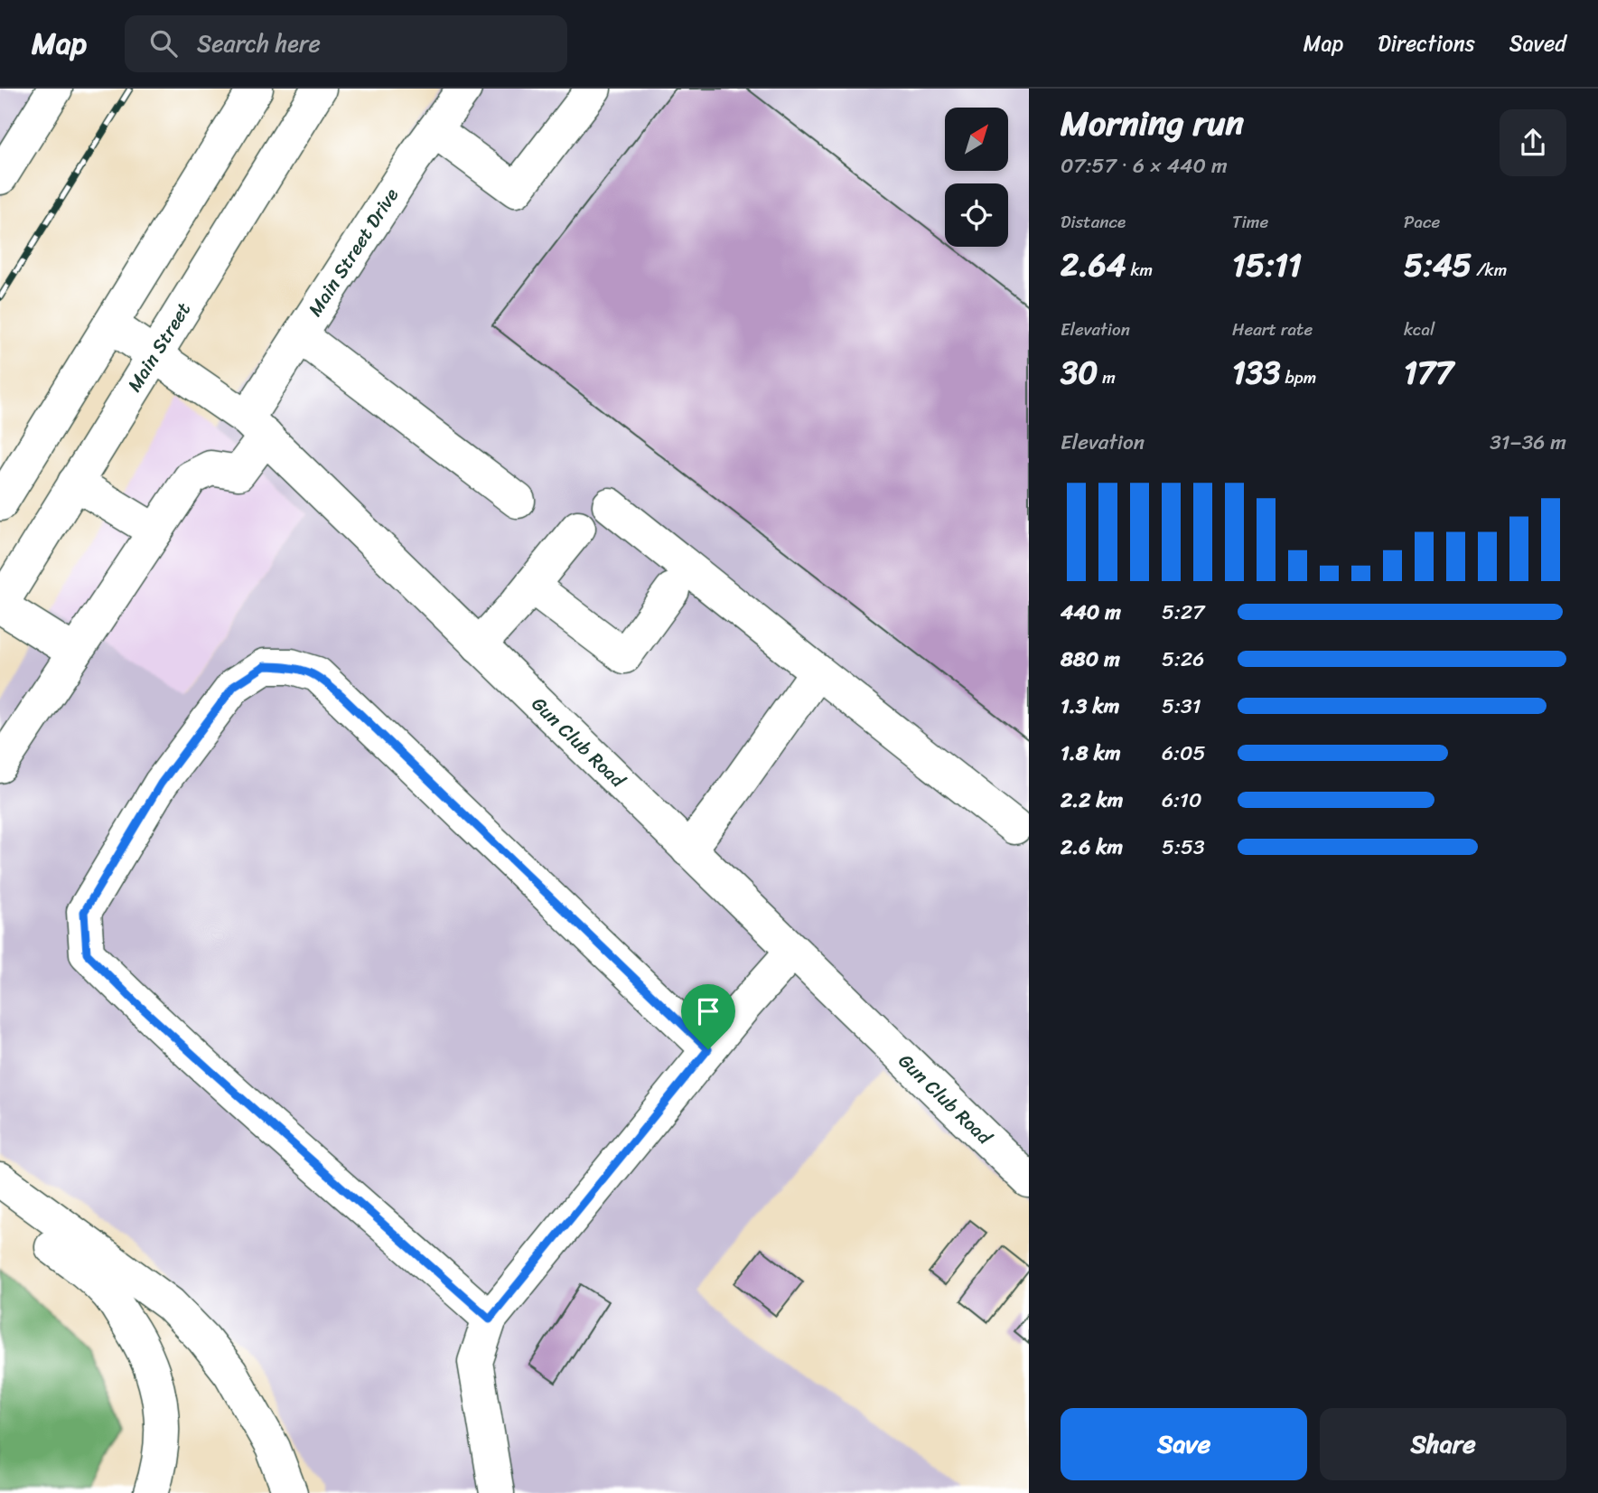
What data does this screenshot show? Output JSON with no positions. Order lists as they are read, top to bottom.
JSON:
{
  "streets": {
    "main road": ["Main Street Drive", "Main Street", "Gun Club Road"]
  },
  "crossings": [
    ["Main Street Drive", "Gun Club Road"],
    ["Main Street", "Gun Club Road"]
  ],
  "north": "top right",
  "page": {
    "header": "Map",
    "search": "Search here",
    "nav": ["Map", "Directions", "Saved"],
    "heading": ["Morning run", "07:57 · 6 × 440 m"],
    "stats": [
      ["Distance", "2.64 km"],
      ["Time", "15:11"],
      ["Pace", "5:45 /km"],
      ["Elevation", "30 m"],
      ["Heart rate", "133 bpm"],
      ["kcal", "177"]
    ],
    "chart": ["Elevation", "31–36 m"],
    "list": [
      {
        "name": "440 m",
        "note": "5:27"
      },
      {
        "name": "880 m",
        "note": "5:26"
      },
      {
        "name": "1.3 km",
        "note": "5:31"
      },
      {
        "name": "1.8 km",
        "note": "6:05"
      },
      {
        "name": "2.2 km",
        "note": "6:10"
      },
      {
        "name": "2.6 km",
        "note": "5:53"
      }
    ],
    "buttons": ["Save", "Share"]
  }
}
